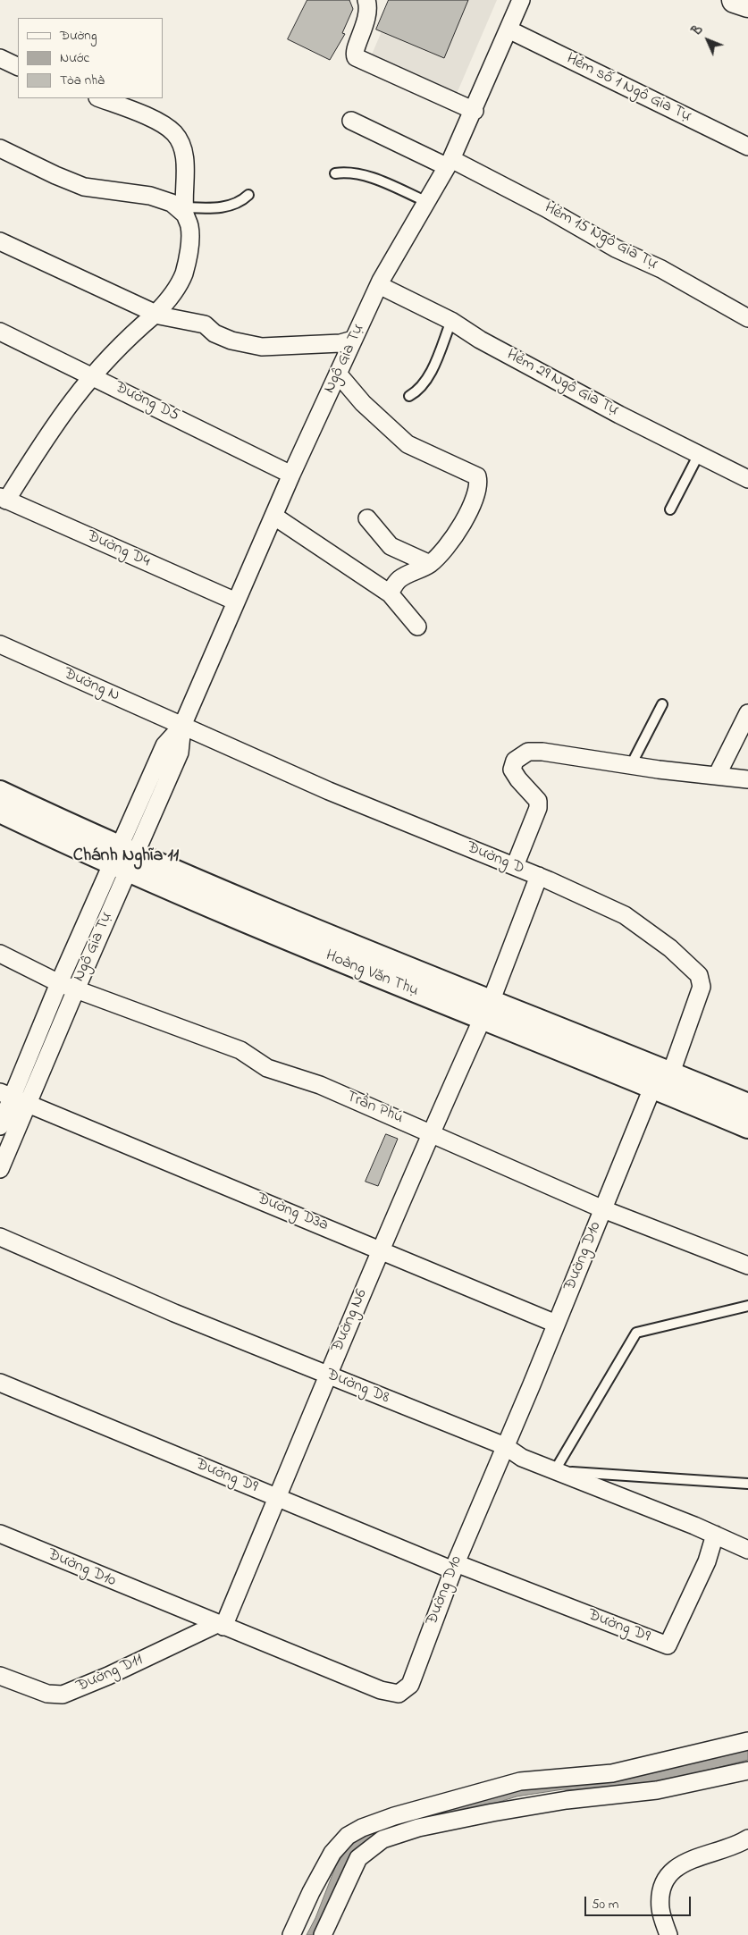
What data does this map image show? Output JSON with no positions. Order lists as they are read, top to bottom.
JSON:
{
  "streets": {
    "street": [
      "Hẻm số 1 Ngô Gia Tự",
      "Hẻm 15 Ngô Gia Tự",
      "Ngô Gia Tự",
      "Hẻm 29 Ngô Gia Tự",
      "Đường D5",
      "Đường D4",
      "Đường N",
      "Đường D",
      "Hoàng Văn Thụ",
      "Trần Phú",
      "Đường D3a",
      "Đường D10",
      "Đường N6",
      "Đường D8",
      "Đường D9",
      "Đường D11"
    ]
  },
  "crossings": [
    ["Hẻm số 1 Ngô Gia Tự", "Ngô Gia Tự"],
    ["Hẻm 15 Ngô Gia Tự", "Ngô Gia Tự"],
    ["Ngô Gia Tự", "Hẻm 29 Ngô Gia Tự"],
    ["Ngô Gia Tự", "Đường D5"],
    ["Ngô Gia Tự", "Đường D4"],
    ["Ngô Gia Tự", "Đường N"],
    ["Ngô Gia Tự", "Đường D"],
    ["Ngô Gia Tự", "Hoàng Văn Thụ"],
    ["Ngô Gia Tự", "Trần Phú"],
    ["Ngô Gia Tự", "Đường D3a"],
    ["Đường N", "Đường D"],
    ["Đường D", "Hoàng Văn Thụ"],
    ["Đường D", "Đường N6"],
    ["Hoàng Văn Thụ", "Đường D10"],
    ["Hoàng Văn Thụ", "Đường N6"],
    ["Trần Phú", "Đường D10"],
    ["Trần Phú", "Đường N6"],
    ["Đường D3a", "Đường D10"],
    ["Đường D3a", "Đường N6"],
    ["Đường D10", "Đường N6"],
    ["Đường D10", "Đường D8"],
    ["Đường D10", "Đường D9"],
    ["Đường D10", "Đường D11"],
    ["Đường N6", "Đường D8"],
    ["Đường N6", "Đường D9"],
    ["Đường N6", "Đường D11"],
    ["Đường D8", "Đường D9"]
  ],
  "districts": ["Chánh Nghĩa 11"],
  "legend": ["Đường", "Nước", "Tòa nhà"],
  "scale_bar": "50 m",
  "north": "top left"
}
